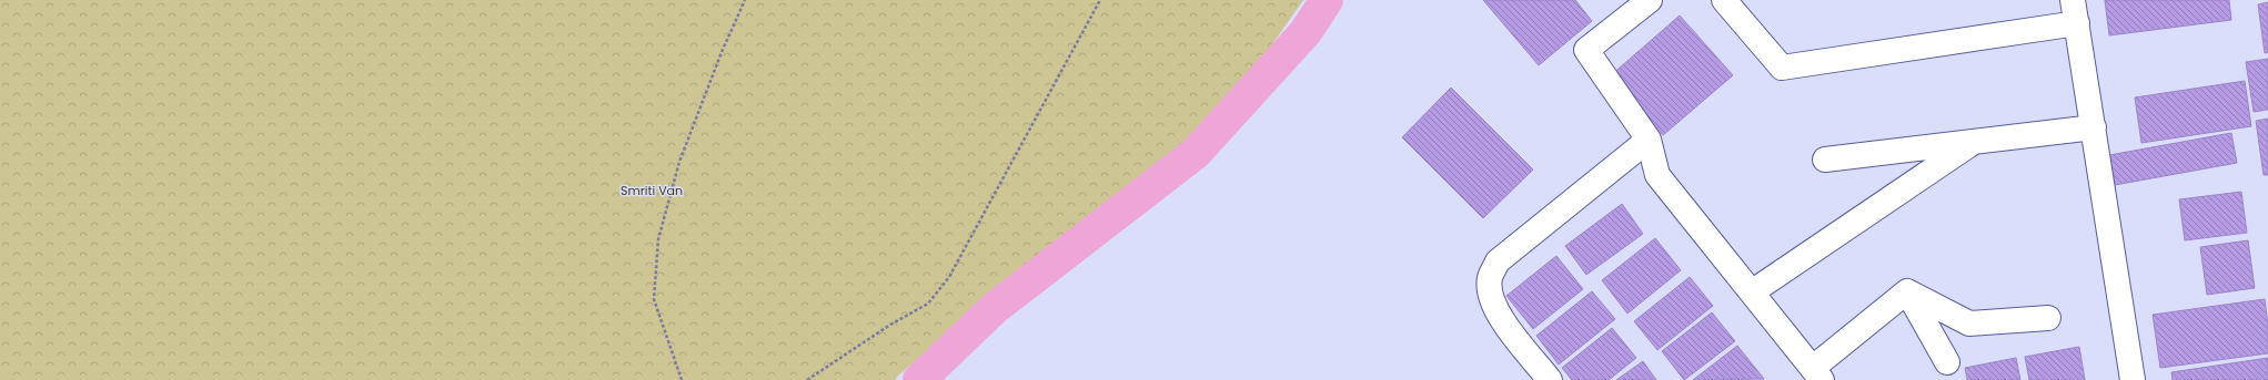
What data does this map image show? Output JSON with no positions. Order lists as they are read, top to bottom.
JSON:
{
  "parks": ["Smriti Van"]
}
